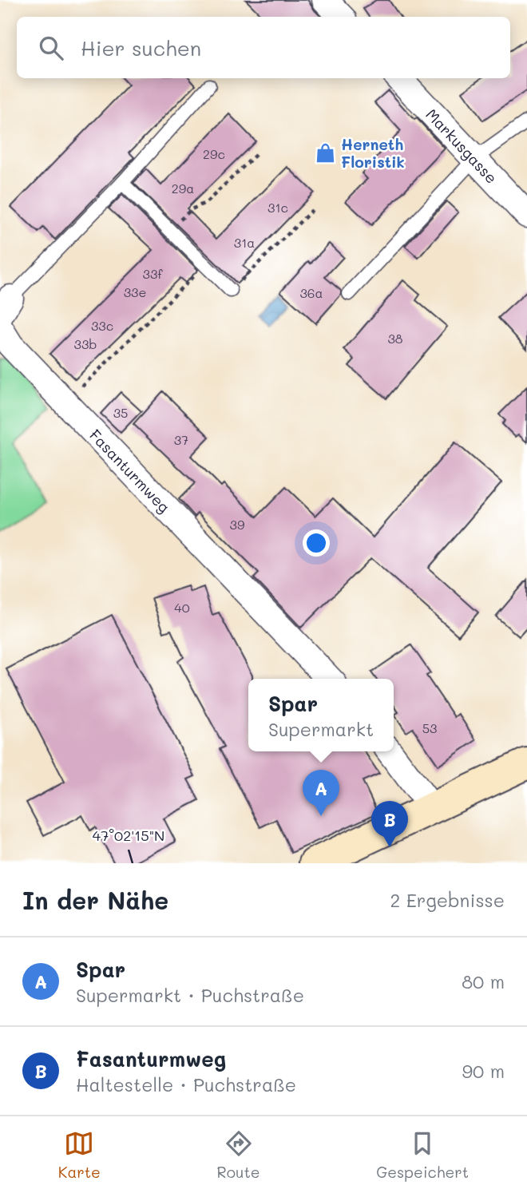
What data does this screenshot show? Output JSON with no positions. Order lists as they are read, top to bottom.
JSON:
{
  "streets": {
    "street": ["Markusgasse", "Fasanturmweg"]
  },
  "places": {
    "shop": ["Herneth Floristik"]
  },
  "house_numbers": [
    "29c",
    "29a",
    "31c",
    "31a",
    "33f",
    "33e",
    "36a",
    "33c",
    "38",
    "33b",
    "35",
    "37",
    "39",
    "40",
    "53"
  ],
  "page": {
    "search": "Hier suchen",
    "popup": ["Spar", "Supermarkt"],
    "pins": ["A", "B"],
    "heading": ["In der Nähe", "2 Ergebnisse"],
    "list": [
      {
        "mark": "A",
        "name": "Spar",
        "note": "Supermarkt · Puchstraße",
        "value": "80 m"
      },
      {
        "mark": "B",
        "name": "Fasanturmweg",
        "note": "Haltestelle · Puchstraße",
        "value": "90 m"
      }
    ],
    "nav": ["Karte", "Route", "Gespeichert"]
  },
  "coordinates": ["47°02'15\"N"]
}
